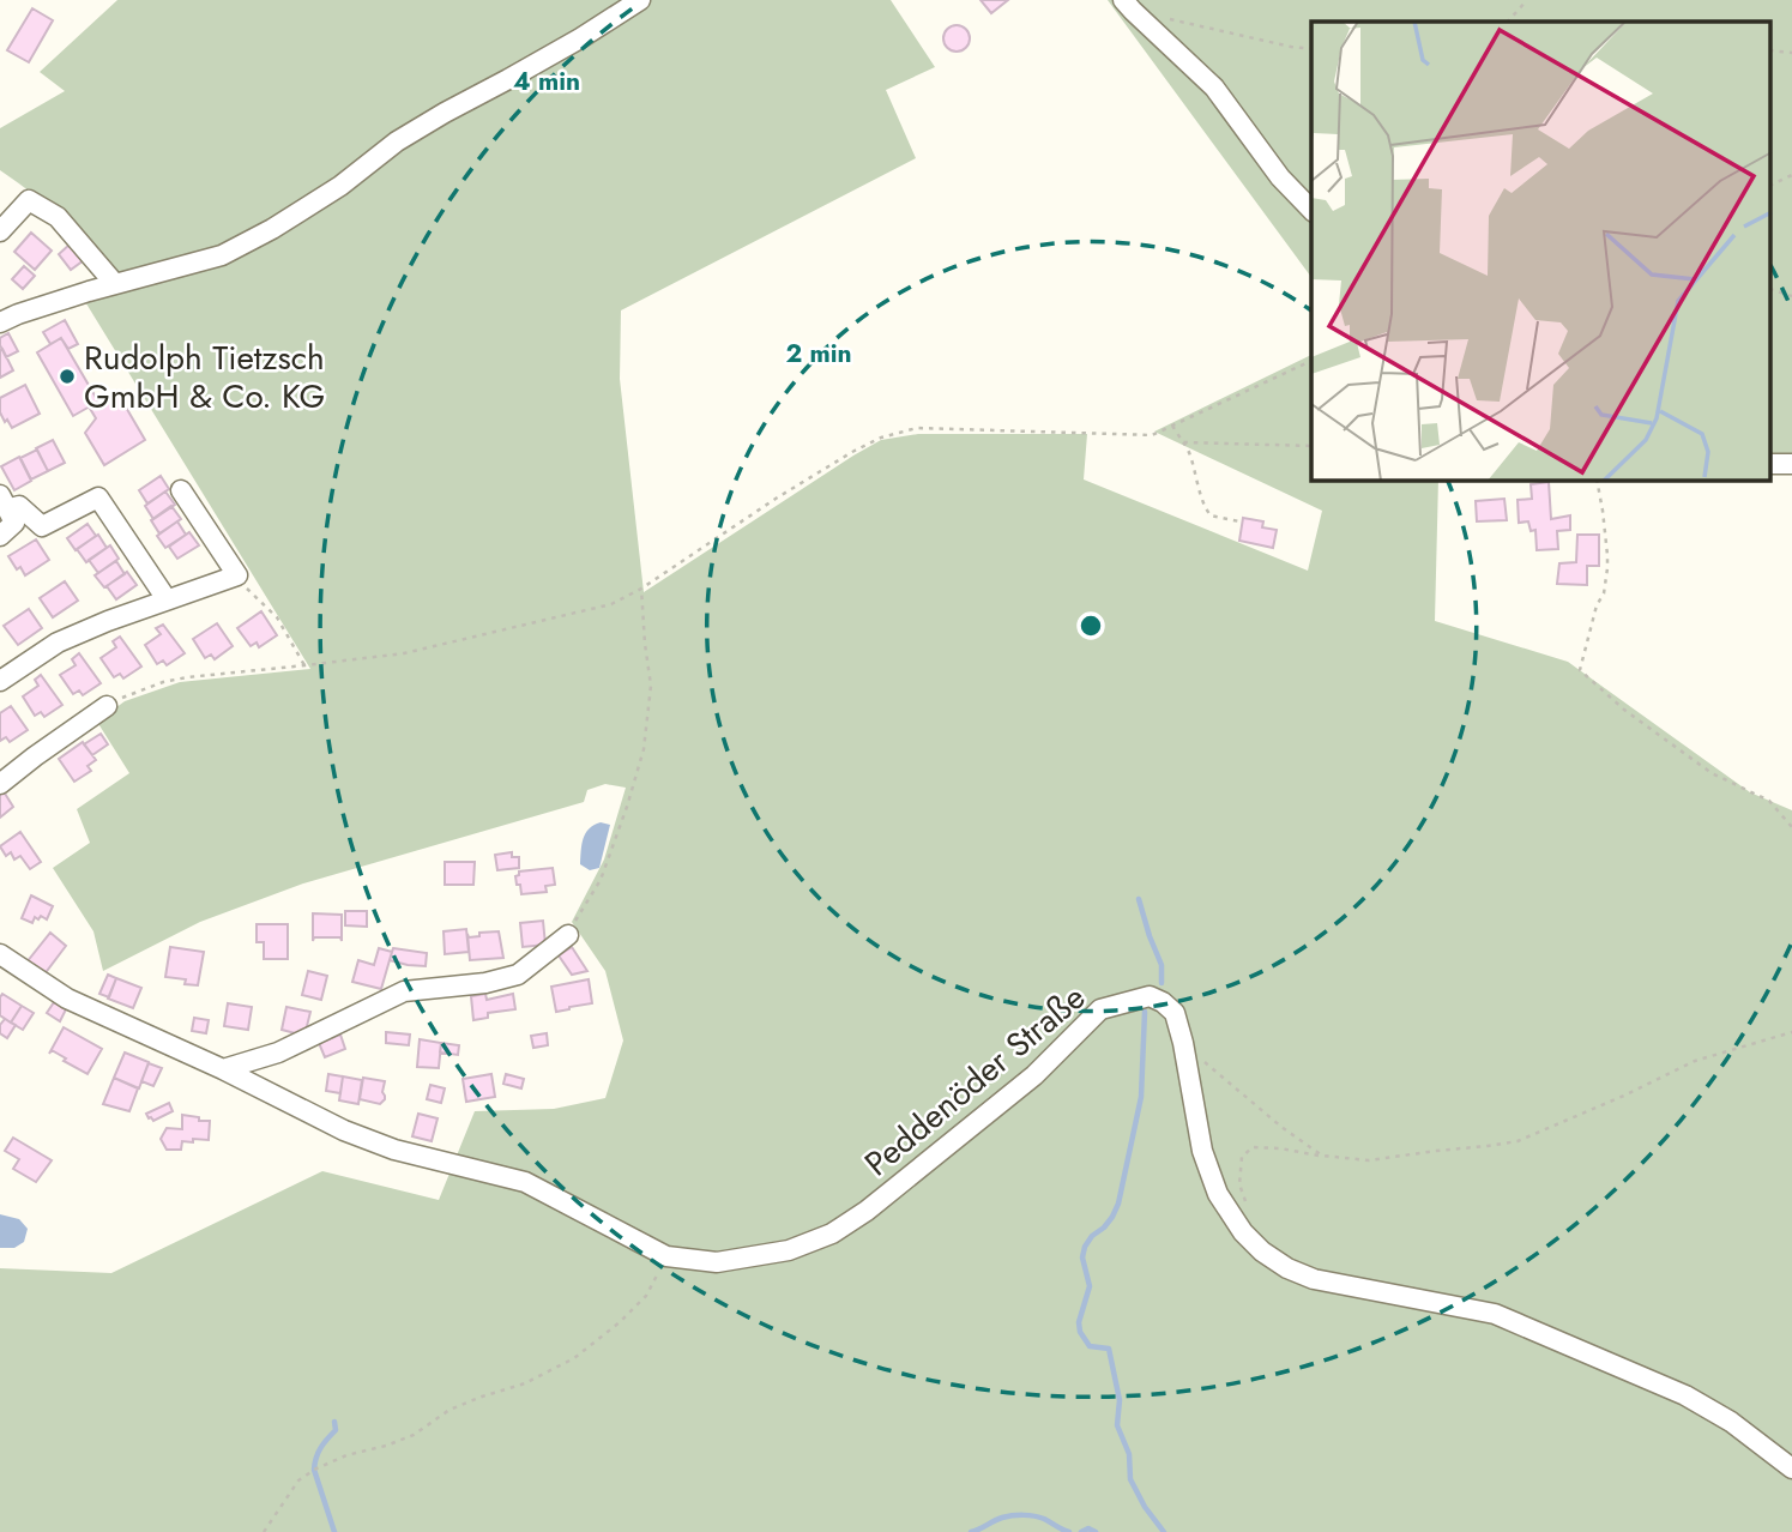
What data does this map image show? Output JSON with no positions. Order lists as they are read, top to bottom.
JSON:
{
  "streets": {
    "street": ["Peddenöder Straße"]
  },
  "places": ["Rudolph Tietzsch GmbH & Co. KG"],
  "rings": ["4 min", "2 min"]
}
